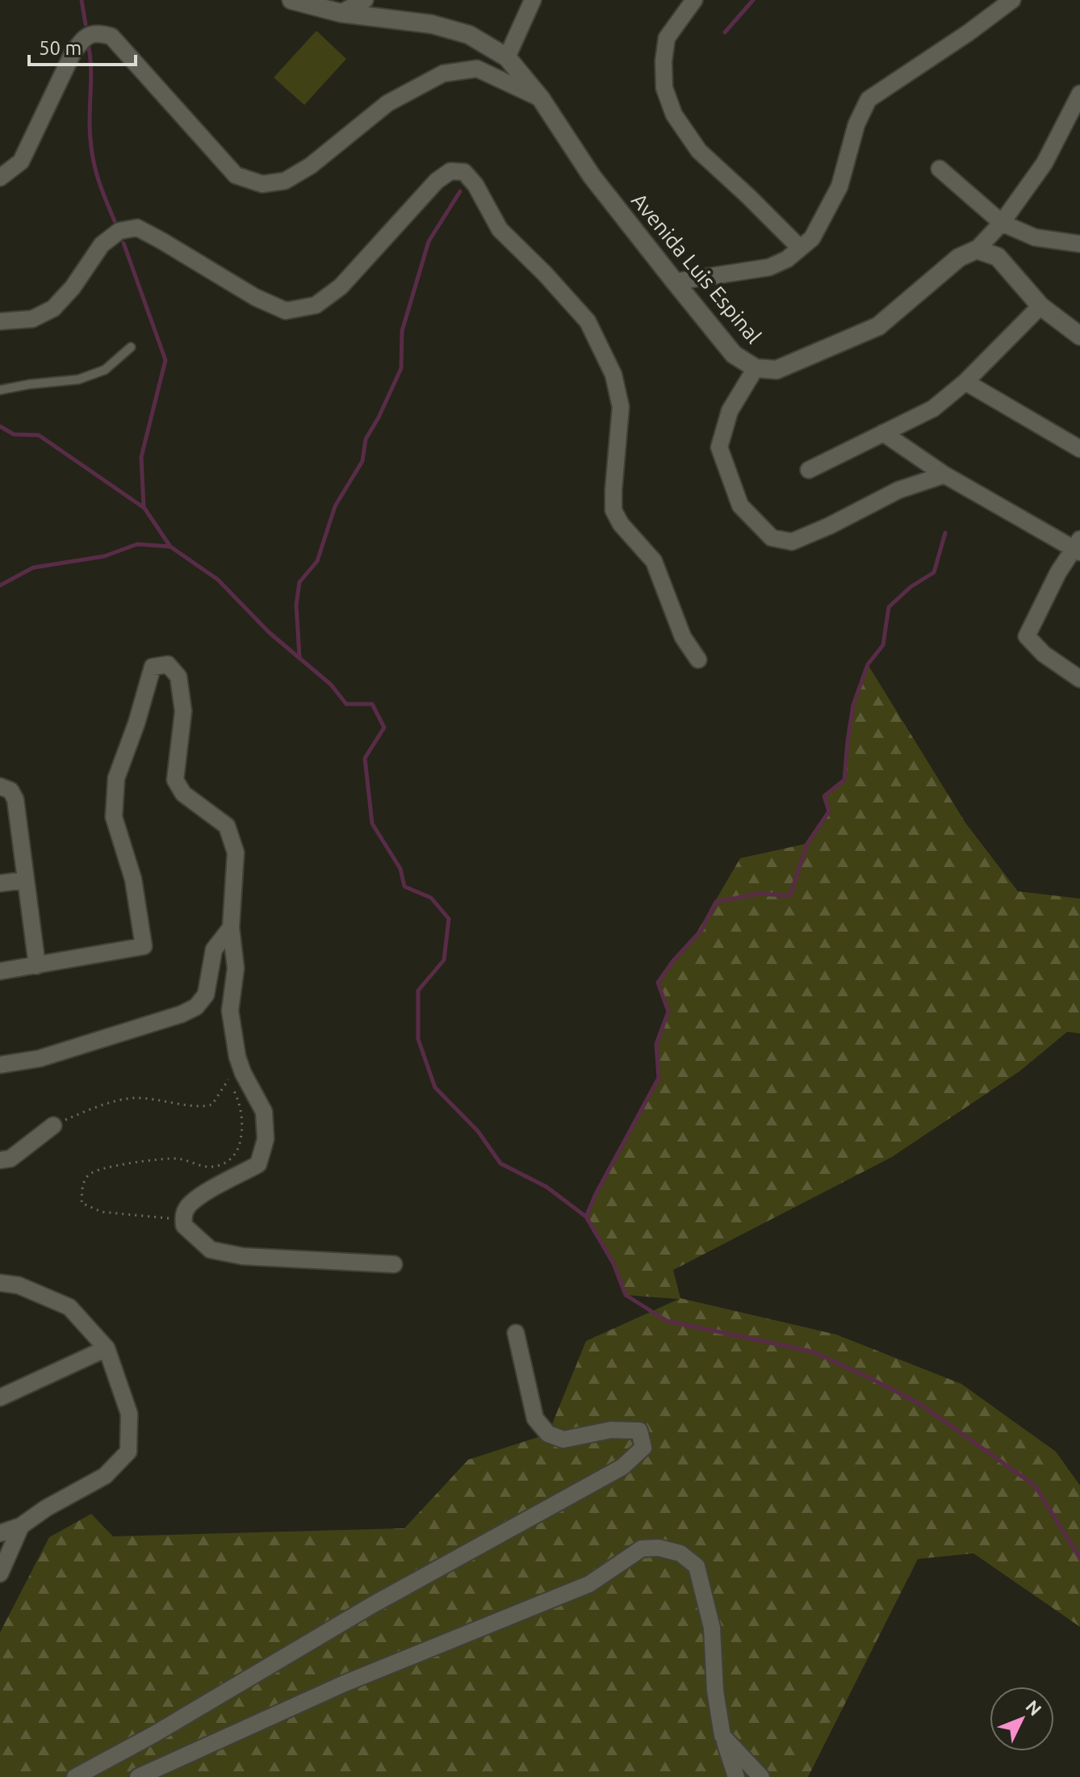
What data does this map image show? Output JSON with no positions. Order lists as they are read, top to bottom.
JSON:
{
  "streets": {
    "street": ["Avenida Luis Espinal"]
  },
  "scale_bar": "50 m",
  "north": "top right"
}
